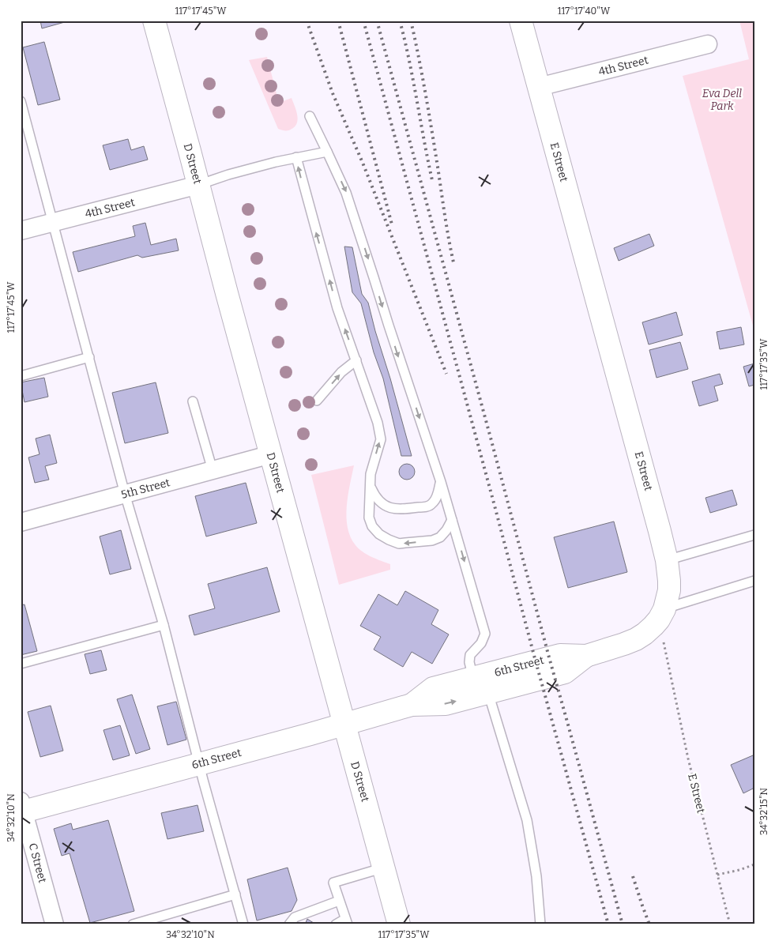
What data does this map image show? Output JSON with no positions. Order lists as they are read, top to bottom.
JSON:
{
  "streets": {
    "street": [
      "4th Street",
      "E Street",
      "D Street",
      "5th Street",
      "6th Street",
      "C Street"
    ]
  },
  "crossings": [
    ["4th Street", "E Street"],
    ["4th Street", "D Street"],
    ["E Street", "6th Street"],
    ["D Street", "5th Street"],
    ["D Street", "6th Street"],
    ["6th Street", "C Street"]
  ],
  "parks": ["Eva Dell Park"],
  "coordinates": [
    "117°17'45\"W",
    "117°17'40\"W",
    "117°17'35\"W",
    "34°32'15\"N",
    "34°32'10\"N"
  ]
}
